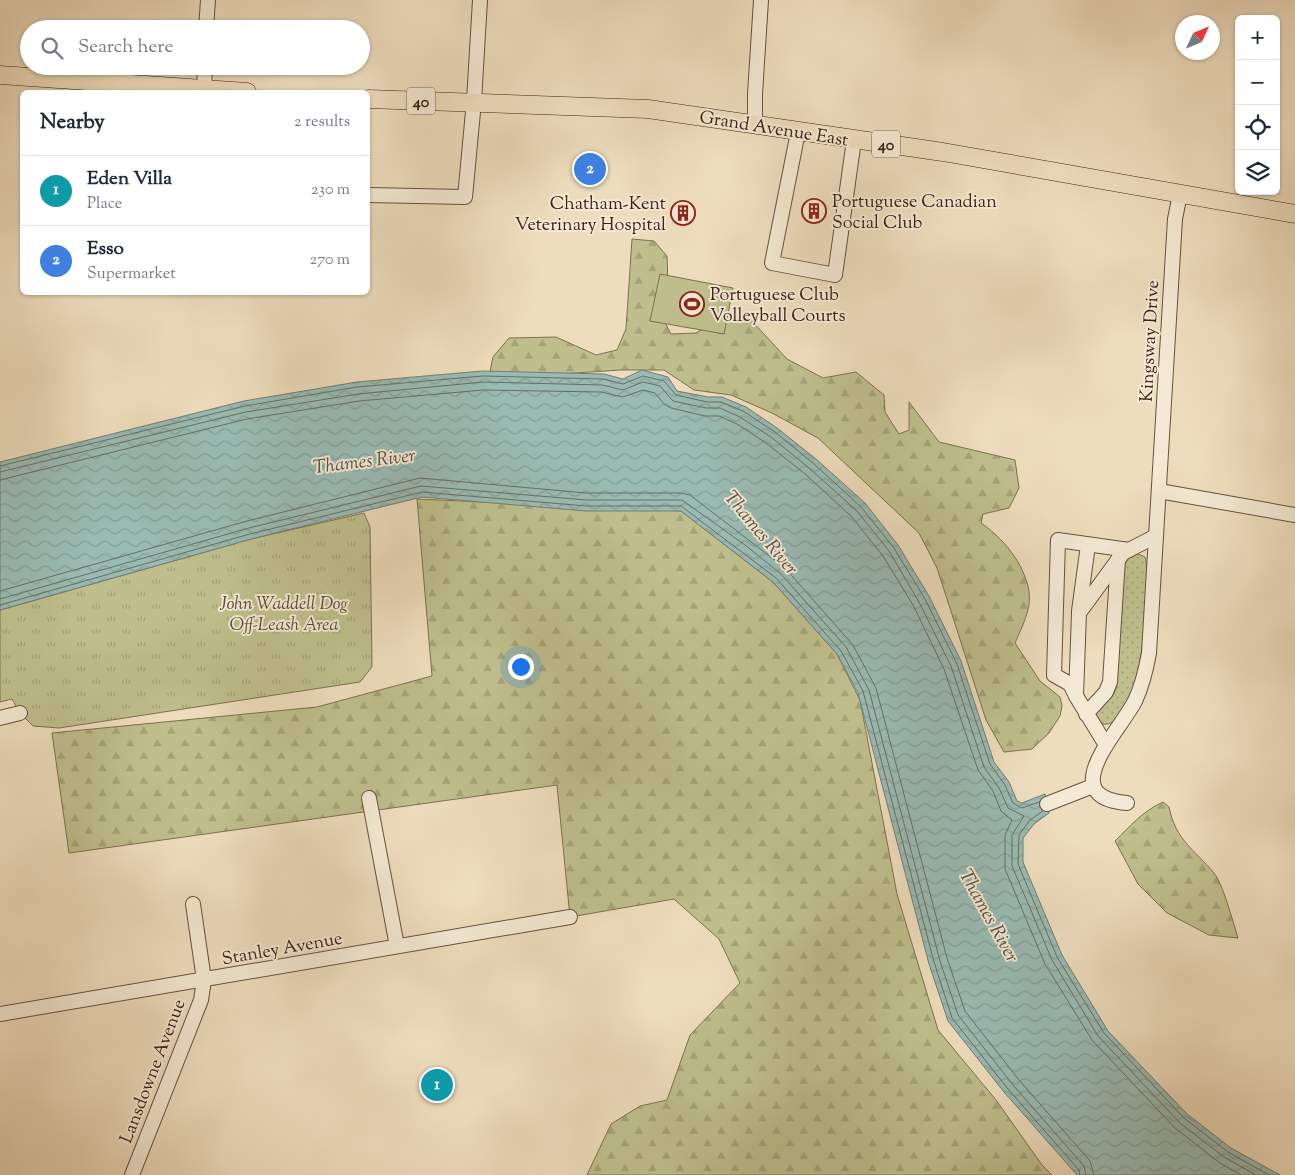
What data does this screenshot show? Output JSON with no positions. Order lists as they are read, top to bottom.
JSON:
{
  "streets": {
    "main road": ["40", "Grand Avenue East"],
    "street": ["Kingsway Drive", "Stanley Avenue", "Lansdowne Avenue"]
  },
  "crossings": [
    ["Grand Avenue East", "Kingsway Drive"],
    ["Stanley Avenue", "Lansdowne Avenue"]
  ],
  "water": ["Thames River"],
  "parks": ["John Waddell Dog Off-Leash Area"],
  "places": {
    "building": ["Portuguese Canadian Social Club", "Chatham-Kent Veterinary Hospital"],
    "sports": ["Portuguese Club Volleyball Courts"]
  },
  "north": "top right",
  "page": {
    "map_buttons": ["+", "−"],
    "search": "Search here",
    "heading": ["Nearby", "2 results"],
    "pins": ["2", "1"],
    "list": [
      {
        "mark": "1",
        "name": "Eden Villa",
        "note": "Place",
        "value": "230 m"
      },
      {
        "mark": "2",
        "name": "Esso",
        "note": "Supermarket",
        "value": "270 m"
      }
    ]
  }
}
